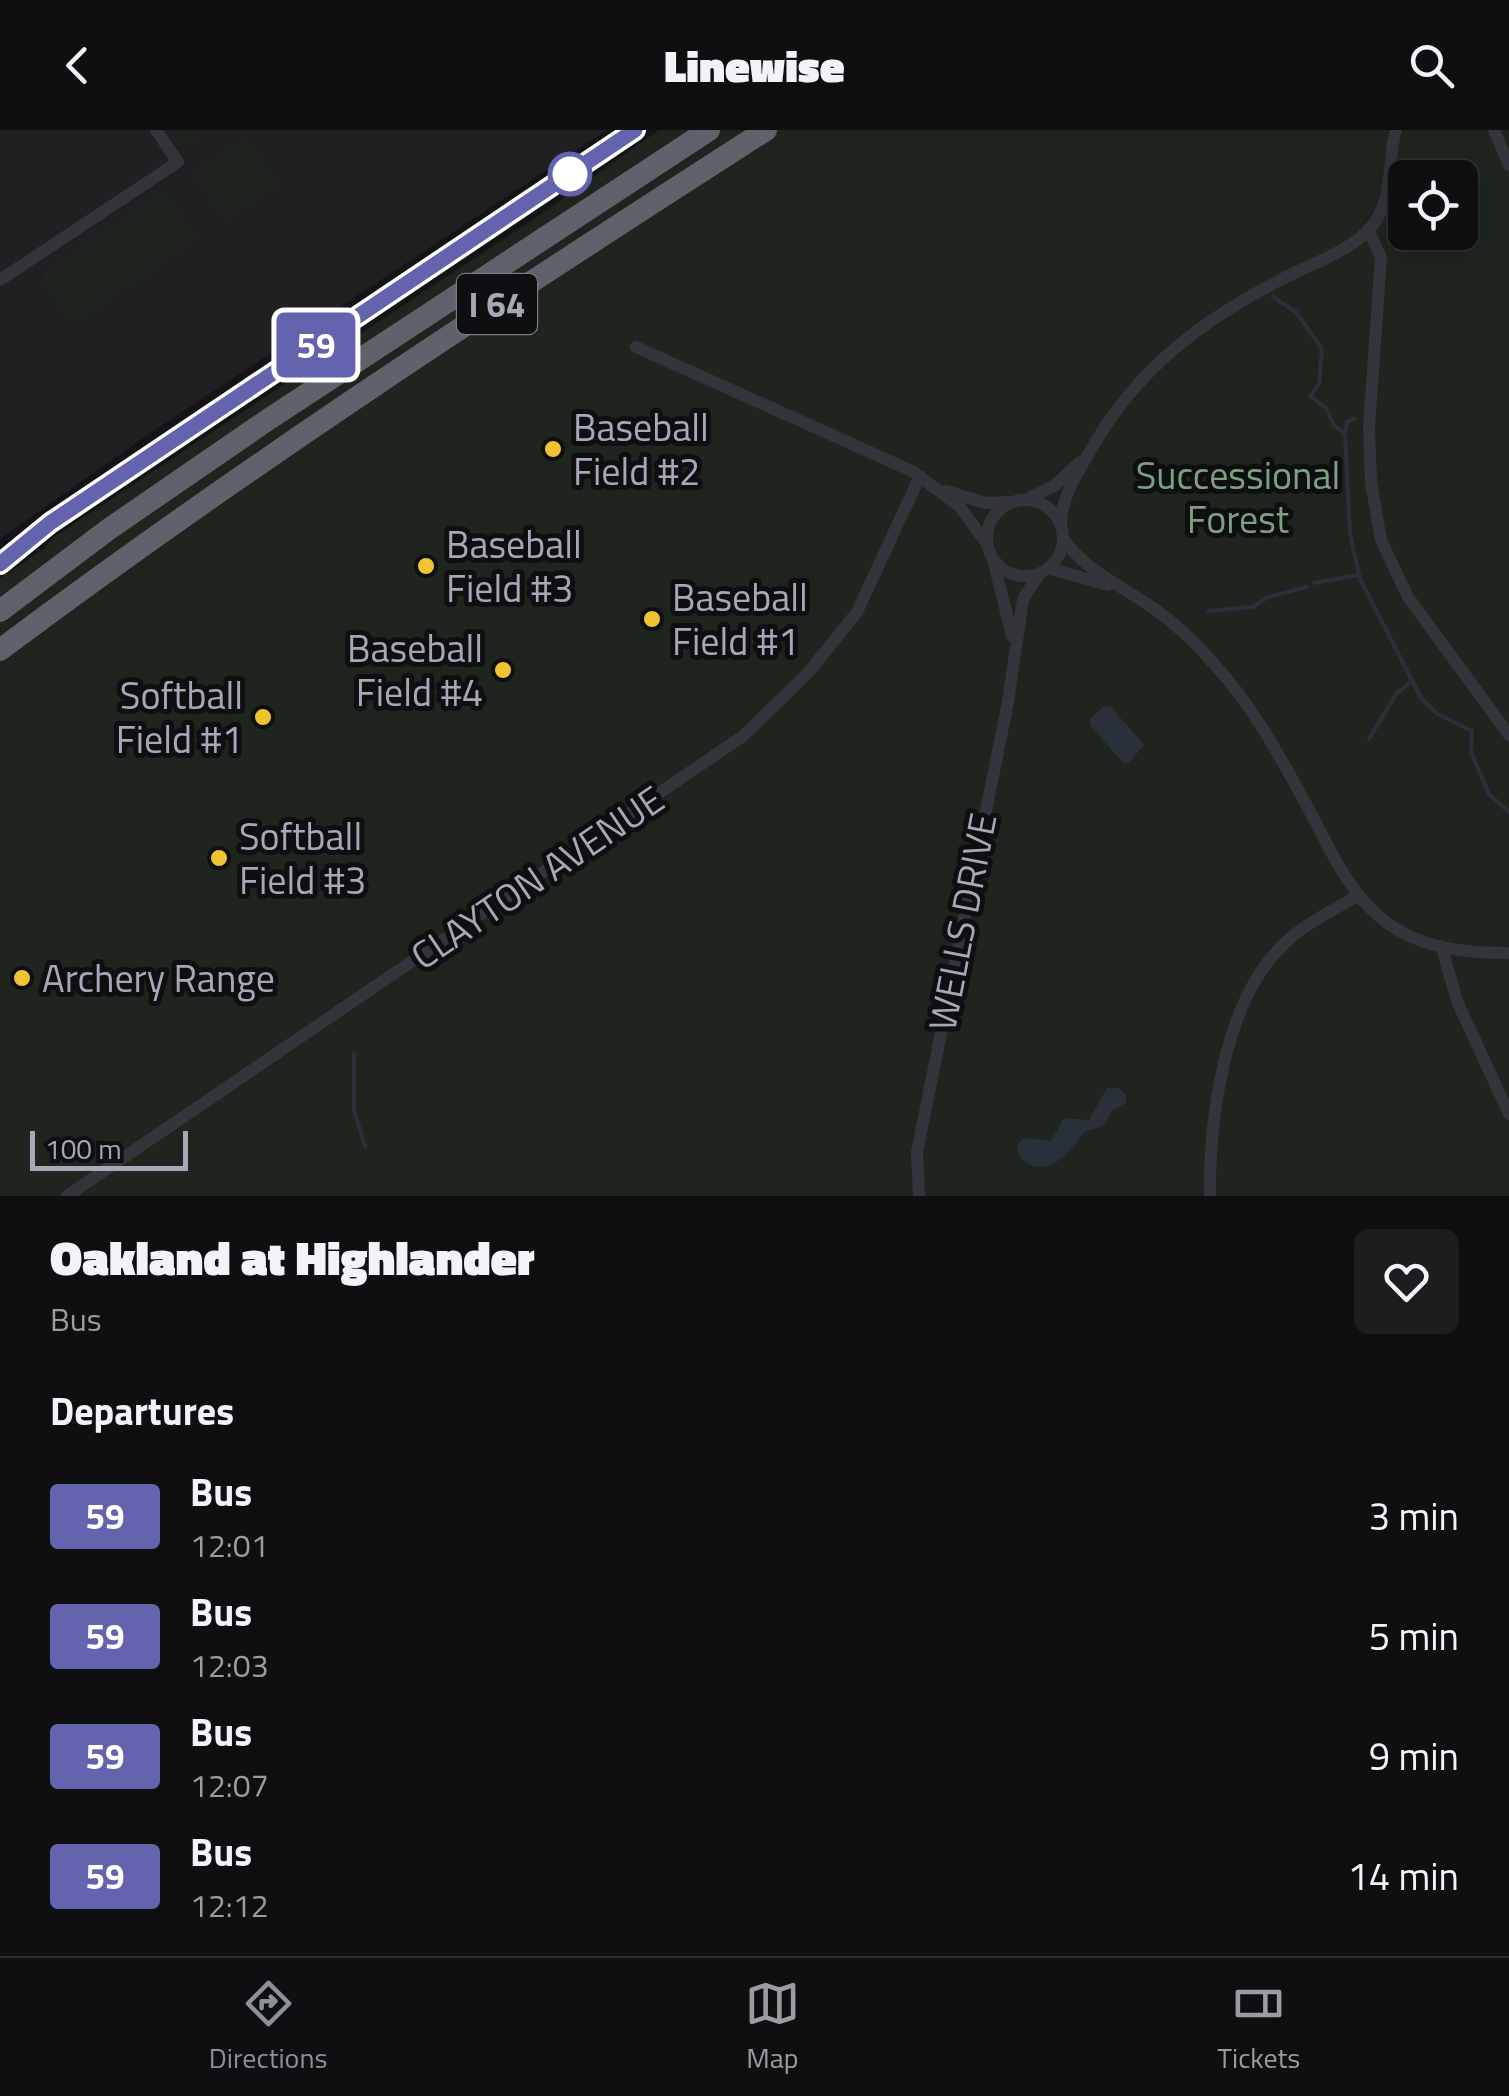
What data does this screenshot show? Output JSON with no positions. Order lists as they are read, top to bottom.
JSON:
{
  "streets": {
    "highway": ["I 64"],
    "street": ["CLAYTON AVENUE", "WELLS DRIVE"]
  },
  "parks": ["Successional Forest"],
  "places": [
    "Baseball Field #2",
    "Baseball Field #3",
    "Baseball Field #1",
    "Baseball Field #4",
    "Softball Field #1",
    "Softball Field #3",
    "Archery Range"
  ],
  "lines": ["bus line 59"],
  "scale_bar": "100 m",
  "page": {
    "header": "Linewise",
    "on_map": "59",
    "scale": "100 m",
    "heading": [
      ["Oakland at Highlander", "Bus"],
      "Departures"
    ],
    "list": [
      {
        "mark": "59",
        "name": "Bus",
        "note": "12:01",
        "value": "3 min"
      },
      {
        "mark": "59",
        "name": "Bus",
        "note": "12:03",
        "value": "5 min"
      },
      {
        "mark": "59",
        "name": "Bus",
        "note": "12:07",
        "value": "9 min"
      },
      {
        "mark": "59",
        "name": "Bus",
        "note": "12:12",
        "value": "14 min"
      }
    ],
    "tabs": ["Directions", "Map", "Tickets"]
  }
}
